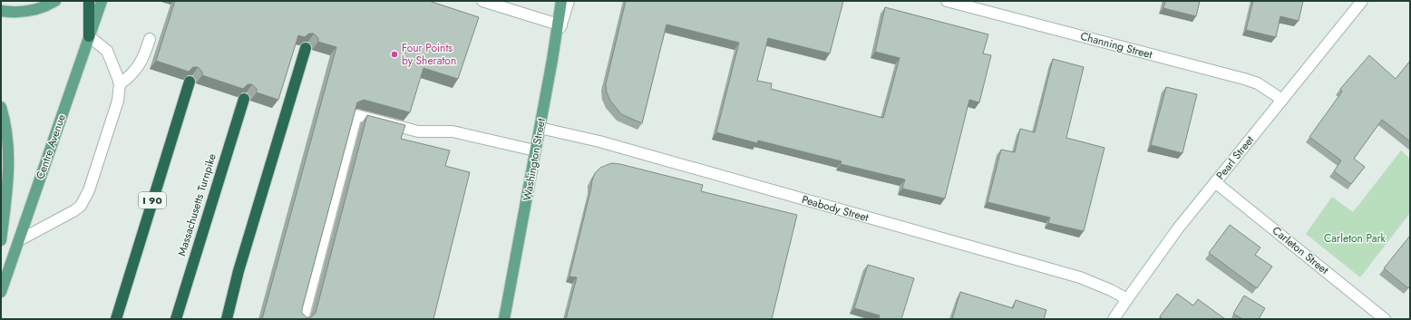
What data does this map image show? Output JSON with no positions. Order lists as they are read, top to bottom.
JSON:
{
  "streets": {
    "highway": ["I 90", "Massachusetts Turnpike"],
    "main road": ["Centre Avenue", "Washington Street"],
    "street": [
      "Channing Street",
      "Pearl Street",
      "Peabody Street",
      "Carleton Street"
    ]
  },
  "crossings": [
    ["Channing Street", "Pearl Street"],
    ["Pearl Street", "Peabody Street"],
    ["Pearl Street", "Carleton Street"],
    ["Washington Street", "Peabody Street"]
  ],
  "parks": ["Carleton Park"],
  "places": ["Four Points by Sheraton"]
}
